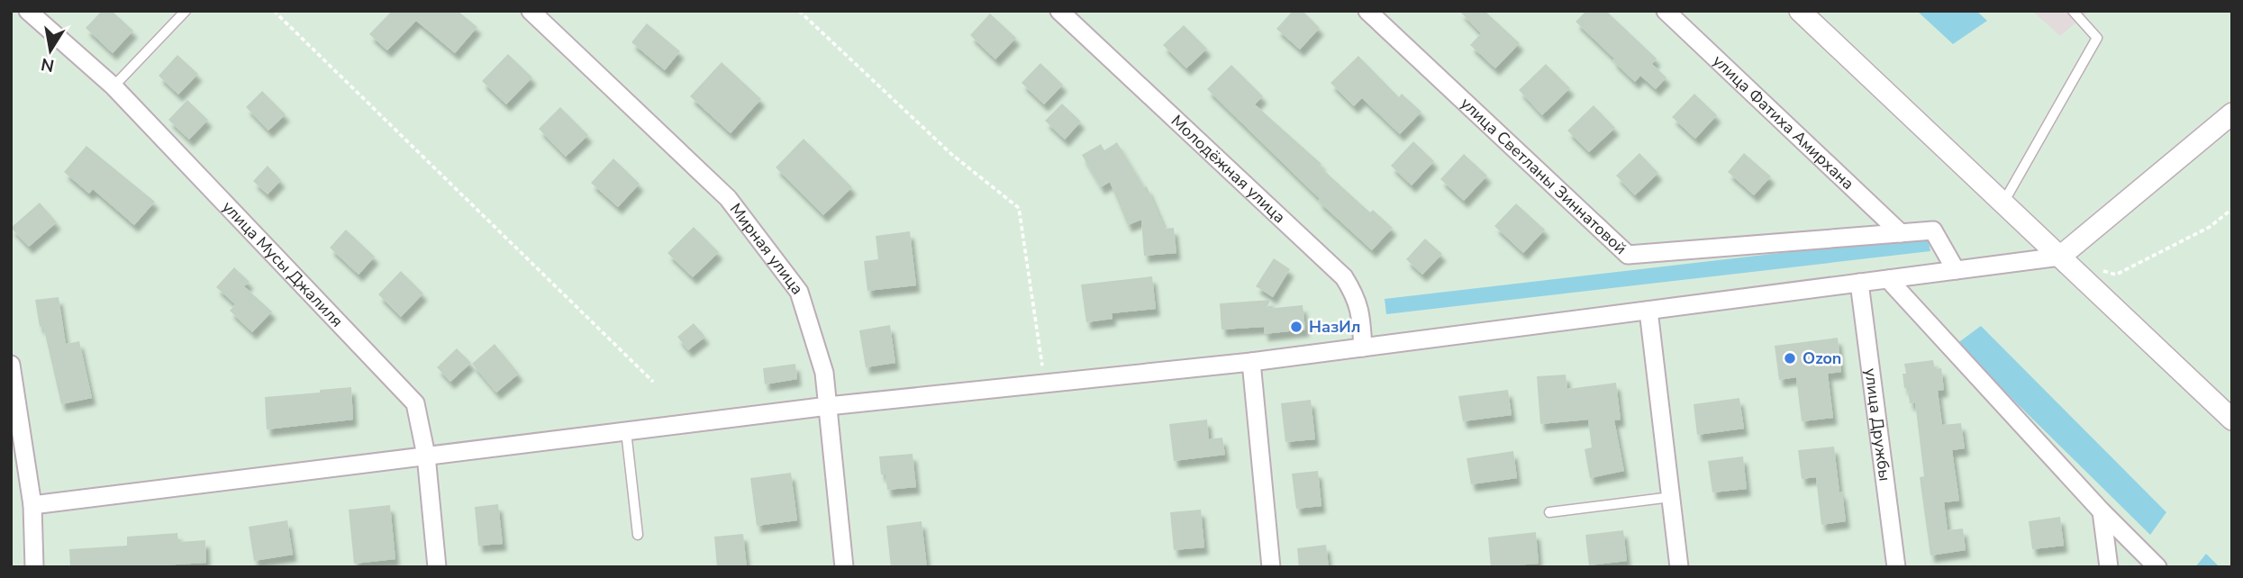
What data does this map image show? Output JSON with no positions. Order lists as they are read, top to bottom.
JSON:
{
  "streets": {
    "street": [
      "улица Фатиха Амирхана",
      "Молодёжная улица",
      "улица Светланы Зиннатовой",
      "Мирная улица",
      "улица Мусы Джалиля",
      "улица Дружбы"
    ]
  },
  "crossings": [
    ["улица Фатиха Амирхана", "улица Светланы Зиннатовой"]
  ],
  "places": ["НазИл", "Ozon"],
  "north": "bottom"
}
